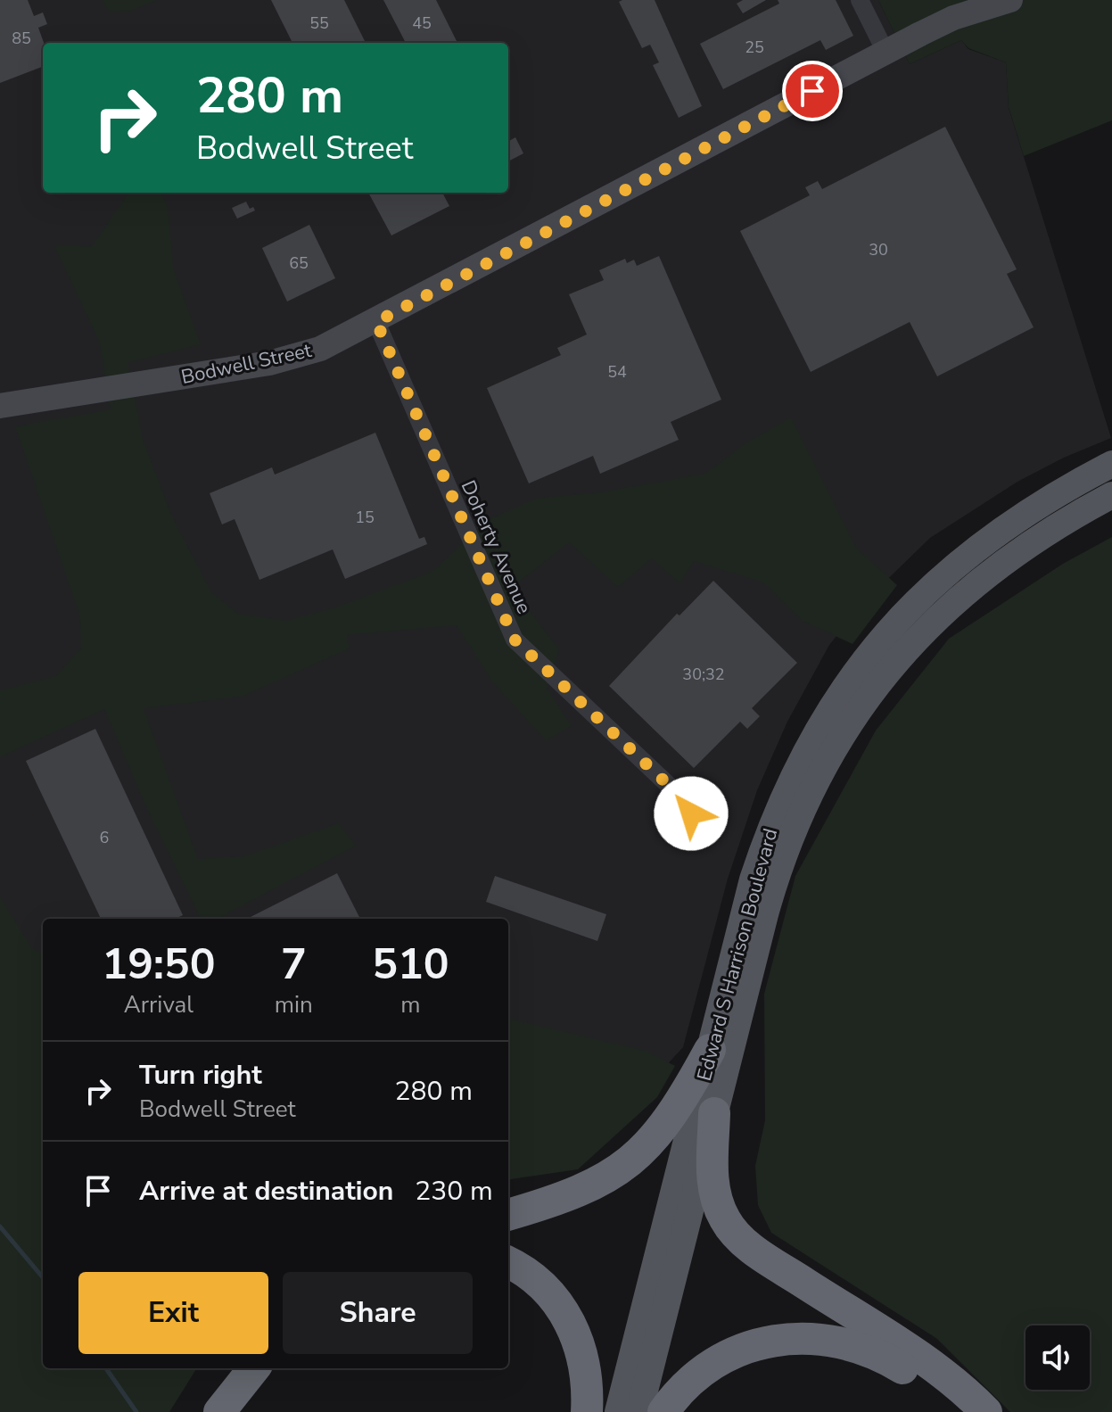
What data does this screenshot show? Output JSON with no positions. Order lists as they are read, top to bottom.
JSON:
{
  "streets": {
    "main road": ["Edward S Harrison Boulevard"],
    "street": ["Bodwell Street", "Doherty Avenue"]
  },
  "crossings": [
    ["Bodwell Street", "Doherty Avenue"]
  ],
  "house_numbers": [
    "55",
    "45",
    "85",
    "25",
    "30",
    "65",
    "54",
    "15",
    "30;32",
    "6"
  ],
  "page": {
    "turn": ["280 m", "Bodwell Street"],
    "eta": [
      "19:50",
      "Arrival",
      "7",
      "min",
      "510",
      "m"
    ],
    "list": [
      {
        "name": "Turn right",
        "note": "Bodwell Street",
        "value": "280 m"
      },
      {
        "name": "Arrive at destination",
        "value": "230 m"
      }
    ],
    "buttons": ["Exit", "Share"]
  }
}
